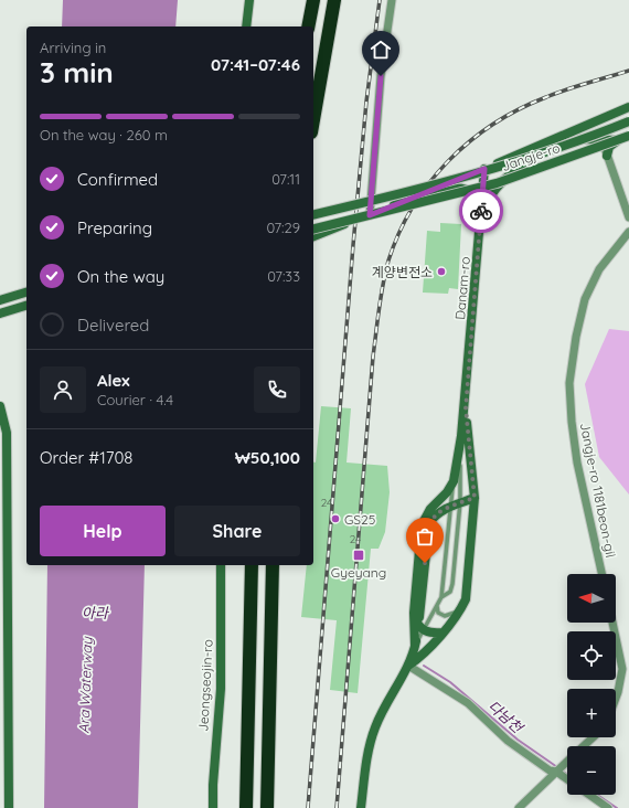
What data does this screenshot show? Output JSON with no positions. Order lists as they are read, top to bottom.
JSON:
{
  "streets": {
    "street": [
      "Jangje-ro",
      "Danam-ro",
      "Jangje-ro 1181beon-gil",
      "Jeongseojin-ro"
    ]
  },
  "crossings": [
    ["Jangje-ro", "Danam-ro"]
  ],
  "water": ["아라", "Ara Waterway", "다남천"],
  "places": {
    "other": ["계양변전소", "GS25"],
    "transit": ["Gyeyang"]
  },
  "house_numbers": ["24", "24"],
  "north": "left",
  "page": {
    "heading": ["3 min", "Arriving in", "07:41–07:46"],
    "panel": [
      "Alex",
      "Courier · 4.4",
      "Order #1708",
      "₩50,100"
    ],
    "bar": "On the way · 260 m",
    "list": [
      ["Confirmed", "07:11"],
      ["Preparing", "07:29"],
      ["On the way", "07:33"],
      "Delivered"
    ],
    "buttons": ["Help", "Share"],
    "map_buttons": ["+", "−"]
  }
}
